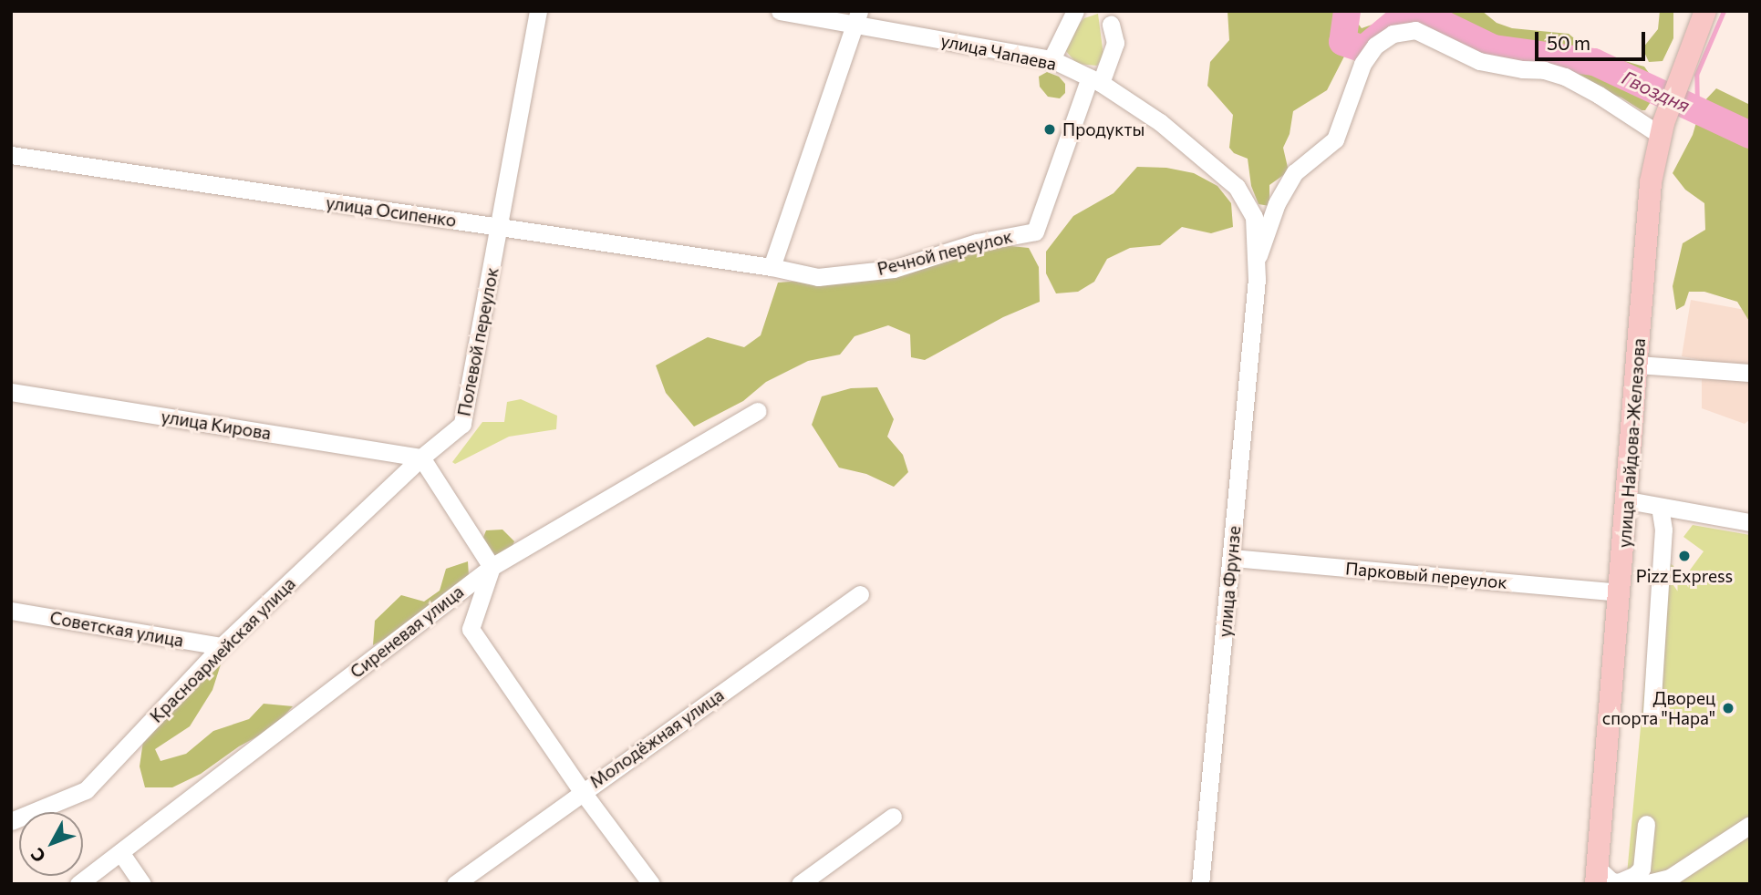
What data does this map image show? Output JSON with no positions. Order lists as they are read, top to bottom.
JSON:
{
  "streets": {
    "main road": ["улица Найдова-Железова"],
    "street": [
      "улица Чапаева",
      "улица Осипенко",
      "Речной переулок",
      "Полевой переулок",
      "улица Кирова",
      "Парковый переулок",
      "улица Фрунзе",
      "Советская улица",
      "Сиреневая улица",
      "Красноармейская улица",
      "Молодёжная улица"
    ]
  },
  "crossings": [
    ["улица Чапаева", "Речной переулок"],
    ["улица Чапаева", "улица Фрунзе"],
    ["улица Осипенко", "Речной переулок"],
    ["улица Осипенко", "Полевой переулок"],
    ["Полевой переулок", "улица Кирова"],
    ["Полевой переулок", "Красноармейская улица"],
    ["улица Кирова", "Красноармейская улица"],
    ["улица Найдова-Железова", "Парковый переулок"],
    ["Парковый переулок", "улица Фрунзе"],
    ["Советская улица", "Красноармейская улица"]
  ],
  "water": ["Гвоздня"],
  "places": ["Продукты", "Pizz Express", "Дворец спорта \"Нара\""],
  "scale_bar": "50 m",
  "north": "bottom left"
}
